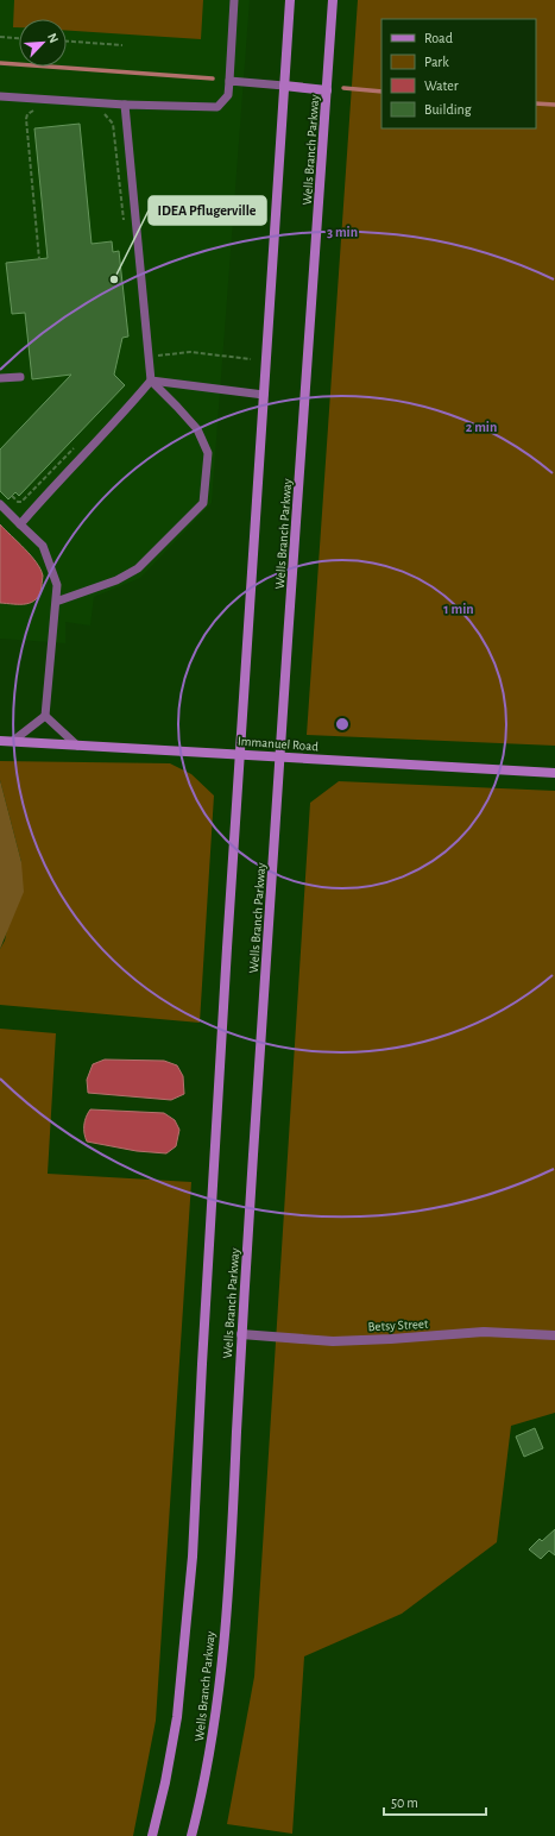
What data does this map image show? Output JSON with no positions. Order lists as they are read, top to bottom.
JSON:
{
  "streets": {
    "street": ["Wells Branch Parkway", "Immanuel Road", "Betsy Street"]
  },
  "crossings": [
    ["Wells Branch Parkway", "Immanuel Road"],
    ["Wells Branch Parkway", "Betsy Street"]
  ],
  "places": ["IDEA Pflugerville"],
  "legend": [
    "Road",
    "Park",
    "Water",
    "Building"
  ],
  "scale_bar": "50 m",
  "north": "top right",
  "rings": ["3 min", "2 min", "1 min"]
}
